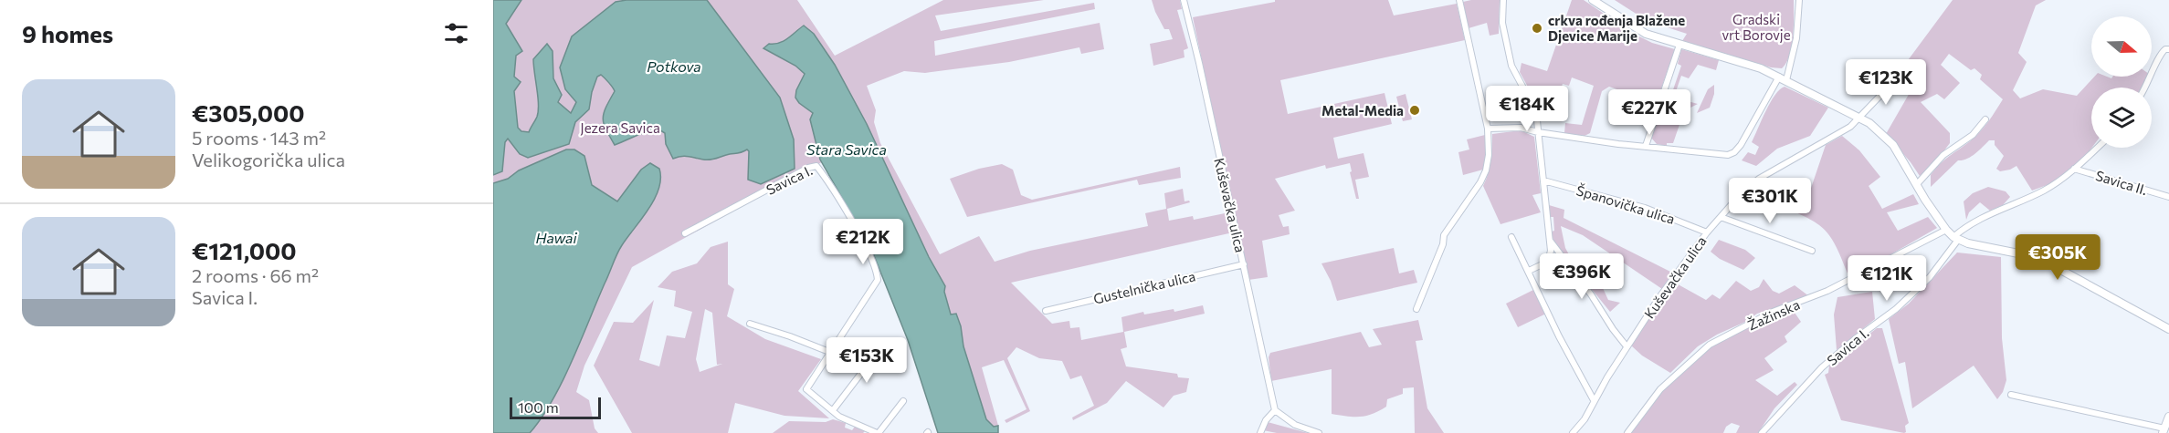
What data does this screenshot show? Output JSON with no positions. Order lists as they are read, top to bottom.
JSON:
{
  "streets": {
    "street": [
      "Savica I.",
      "Savica II.",
      "Španovička ulica",
      "Kuševačka ulica",
      "Gustelnička ulica",
      "Žažinska"
    ]
  },
  "crossings": [
    ["Savica I.", "Savica II."],
    ["Španovička ulica", "Kuševačka ulica"],
    ["Kuševačka ulica", "Gustelnička ulica"]
  ],
  "water": ["Potkova", "Stara Savica", "Hawai"],
  "parks": ["Gradski vrt Borovje", "Jezera Savica"],
  "places": ["crkva rođenja Blažene Djevice Marije", "Metal-Media"],
  "scale_bar": "100 m",
  "north": "right",
  "page": {
    "heading": "9 homes",
    "price": [
      "€123K",
      "€184K",
      "€227K",
      "€301K",
      "€212K",
      "€305K",
      "€396K",
      "€121K",
      "€153K"
    ],
    "list": [
      {
        "name": "€305,000",
        "note": "5 rooms · 143 m² · Velikogorička ulica"
      },
      {
        "name": "€121,000",
        "note": "2 rooms · 66 m² · Savica I."
      }
    ],
    "scale": "100 m"
  }
}
